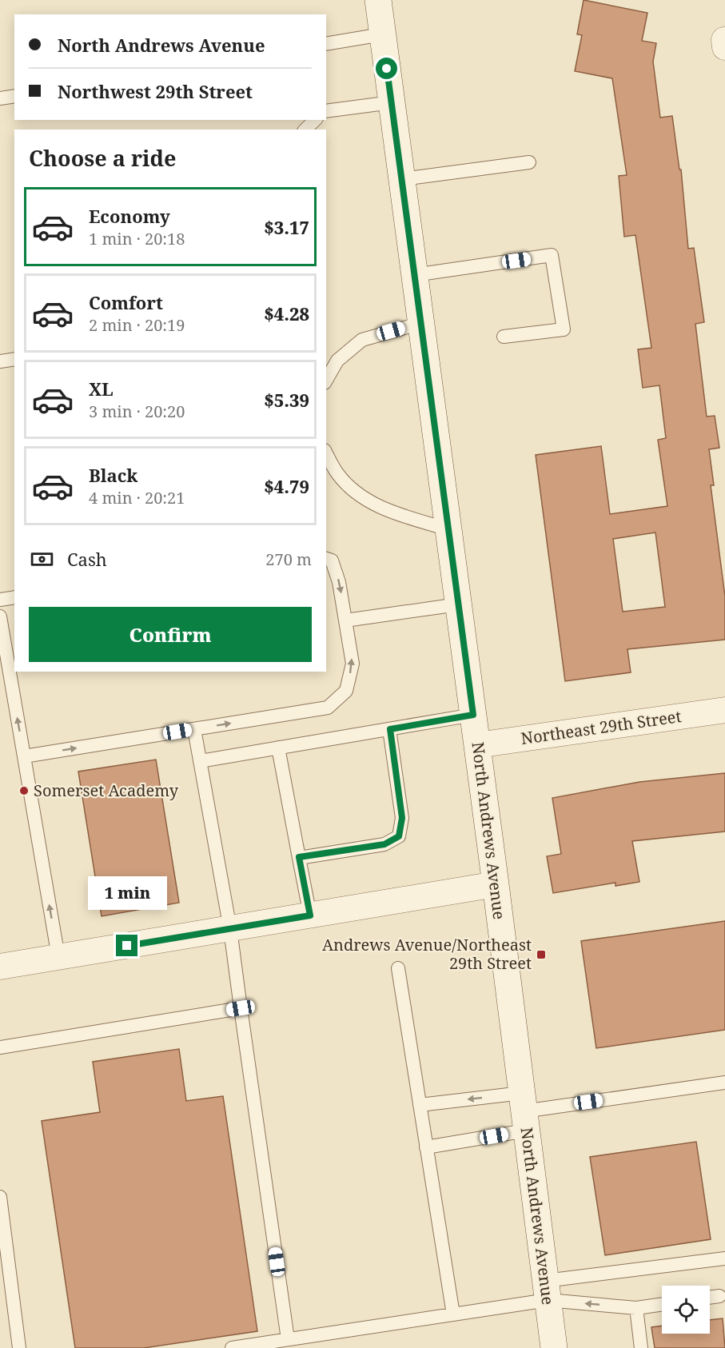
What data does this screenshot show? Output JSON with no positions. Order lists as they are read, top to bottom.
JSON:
{
  "streets": {
    "main road": ["North Andrews Avenue"],
    "street": ["Northeast 29th Street"]
  },
  "crossings": [
    ["Northeast 29th Street", "North Andrews Avenue"]
  ],
  "places": {
    "other": ["Somerset Academy"],
    "transit": ["Andrews Avenue/Northeast 29th Street"]
  },
  "page": {
    "banner": ["North Andrews Avenue", "Northwest 29th Street"],
    "heading": "Choose a ride",
    "list": [
      {
        "name": "Economy",
        "note": "1 min · 20:18",
        "value": "$3.17"
      },
      {
        "name": "Comfort",
        "note": "2 min · 20:19",
        "value": "$4.28"
      },
      {
        "name": "XL",
        "note": "3 min · 20:20",
        "value": "$5.39"
      },
      {
        "name": "Black",
        "note": "4 min · 20:21",
        "value": "$4.79"
      }
    ],
    "pay": ["Cash", "270 m"],
    "buttons": "Confirm",
    "bubble": "1 min"
  }
}
